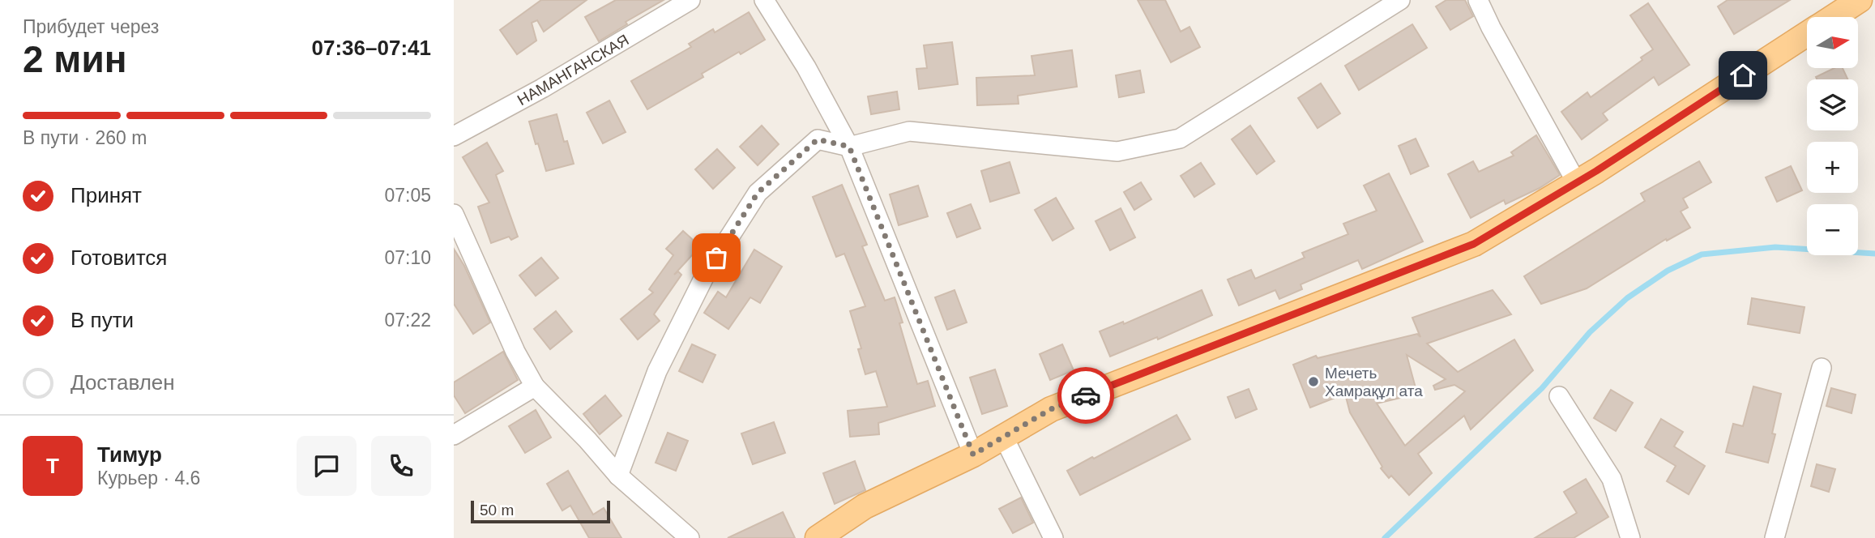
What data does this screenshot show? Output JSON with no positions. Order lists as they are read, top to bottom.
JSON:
{
  "streets": {
    "street": ["НАМАНГАНСКАЯ"]
  },
  "places": ["Мечеть Хамрақұл ата"],
  "scale_bar": "50 m",
  "north": "right",
  "page": {
    "heading": ["2 мин", "Прибудет через", "07:36–07:41"],
    "panel": ["Тимур", "Курьер · 4.6"],
    "map_buttons": ["+", "−"],
    "bar": "В пути · 260 m",
    "list": [
      ["Принят", "07:05"],
      ["Готовится", "07:10"],
      ["В пути", "07:22"],
      "Доставлен"
    ],
    "round": "Т",
    "scale": "50 m"
  }
}
